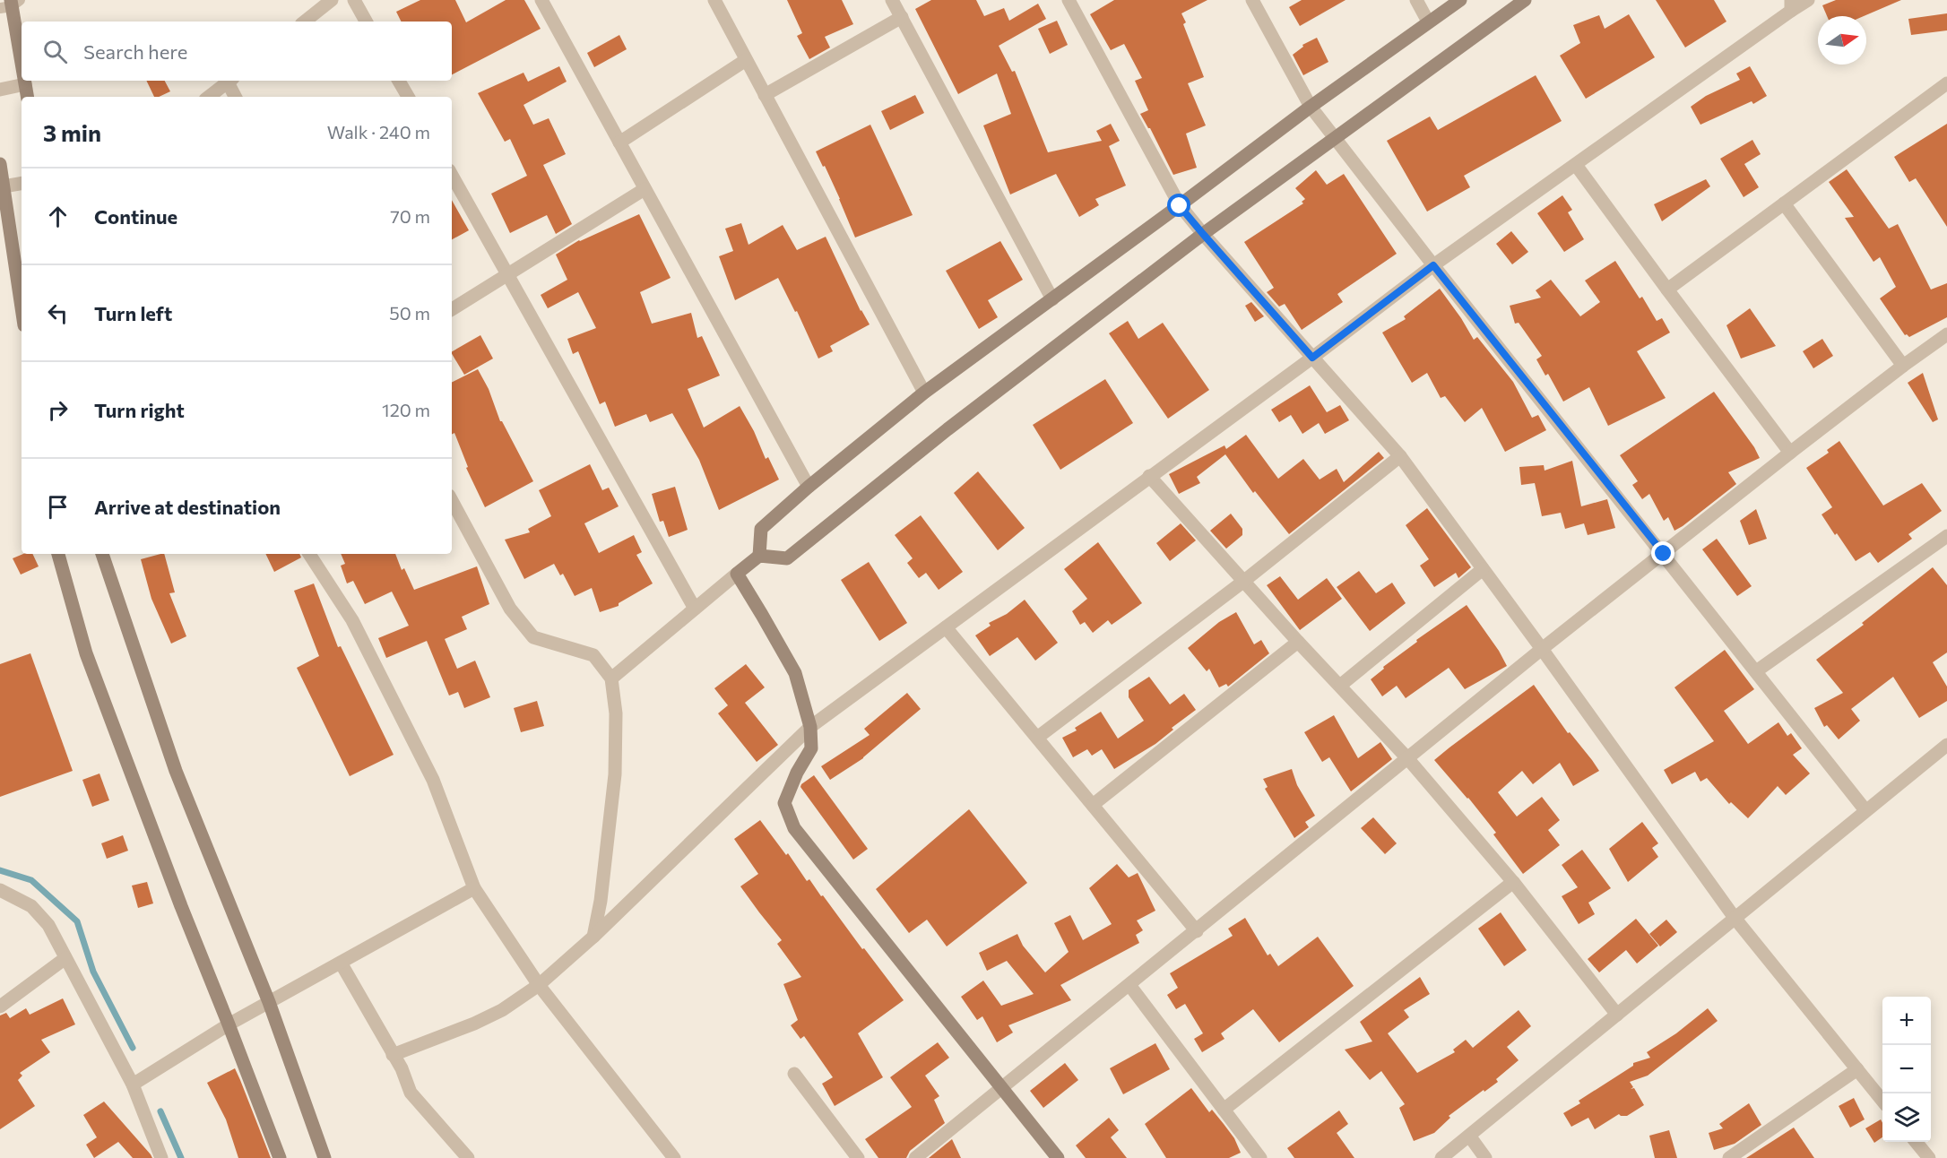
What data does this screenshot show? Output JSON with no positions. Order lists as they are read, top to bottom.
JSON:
{
  "north": "right",
  "page": {
    "search": "Search here",
    "heading": ["3 min", "Walk · 240 m"],
    "list": [
      ["Continue", "70 m"],
      ["Turn left", "50 m"],
      ["Turn right", "120 m"],
      "Arrive at destination"
    ],
    "map_buttons": ["+", "−"]
  }
}
